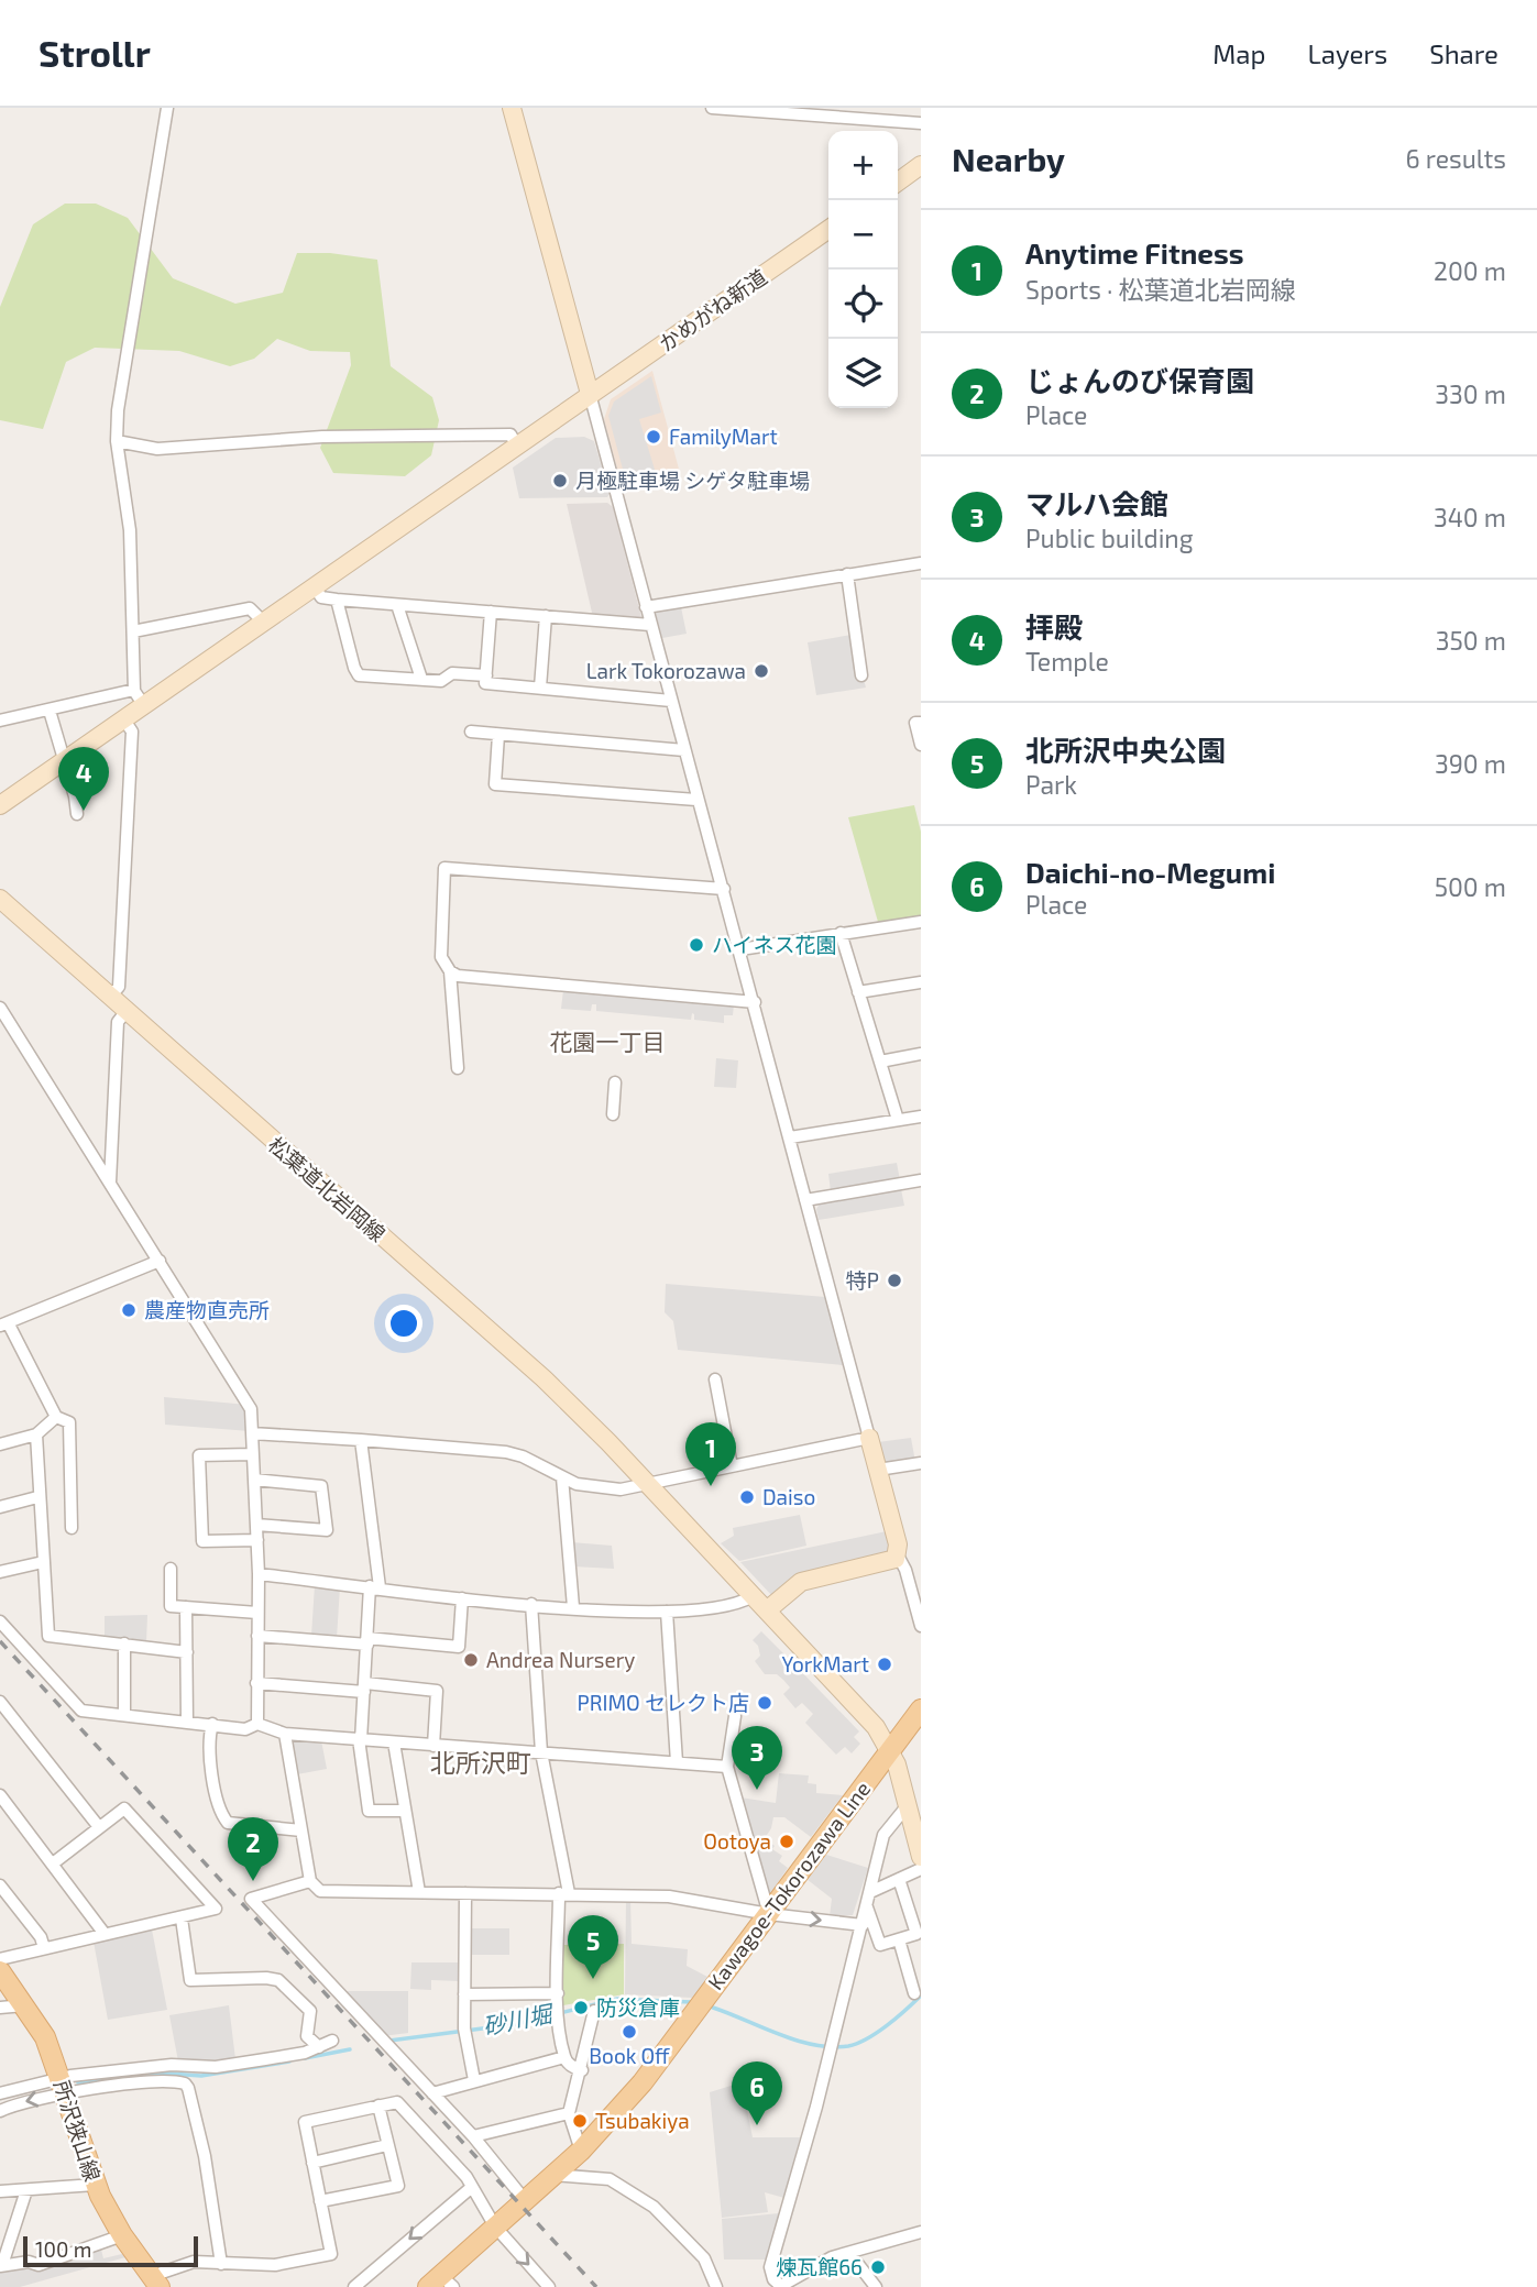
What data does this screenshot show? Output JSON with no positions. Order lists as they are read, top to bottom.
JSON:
{
  "streets": {
    "main road": ["Kawagoe-Tokorozawa Line", "所沢狭山線"],
    "street": ["かめがね新道", "松葉道北岩岡線"]
  },
  "crossings": [
    ["松葉道北岩岡線", "Kawagoe-Tokorozawa Line"]
  ],
  "districts": ["花園一丁目", "北所沢町"],
  "water": ["砂川堀"],
  "places": [
    "FamilyMart",
    "月極駐車場 シゲタ駐車場",
    "Lark Tokorozawa",
    "ハイネス花園",
    "特P",
    "農産物直売所",
    "Daiso",
    "Andrea Nursery",
    "YorkMart",
    "PRIMO セレクト店",
    "Ootoya",
    "防災倉庫",
    "Book Off",
    "Tsubakiya",
    "煉瓦館66"
  ],
  "scale_bar": "100 m",
  "page": {
    "header": "Strollr",
    "nav": ["Map", "Layers", "Share"],
    "heading": ["Nearby", "6 results"],
    "map_buttons": ["+", "−"],
    "list": [
      {
        "mark": "1",
        "name": "Anytime Fitness",
        "note": "Sports · 松葉道北岩岡線",
        "value": "200 m"
      },
      {
        "mark": "2",
        "name": "じょんのび保育園",
        "note": "Place",
        "value": "330 m"
      },
      {
        "mark": "3",
        "name": "マルハ会館",
        "note": "Public building",
        "value": "340 m"
      },
      {
        "mark": "4",
        "name": "拝殿",
        "note": "Temple",
        "value": "350 m"
      },
      {
        "mark": "5",
        "name": "北所沢中央公園",
        "note": "Park",
        "value": "390 m"
      },
      {
        "mark": "6",
        "name": "Daichi-no-Megumi",
        "note": "Place",
        "value": "500 m"
      }
    ],
    "pins": [
      "4",
      "1",
      "3",
      "2",
      "5",
      "6"
    ],
    "scale": "100 m"
  }
}
